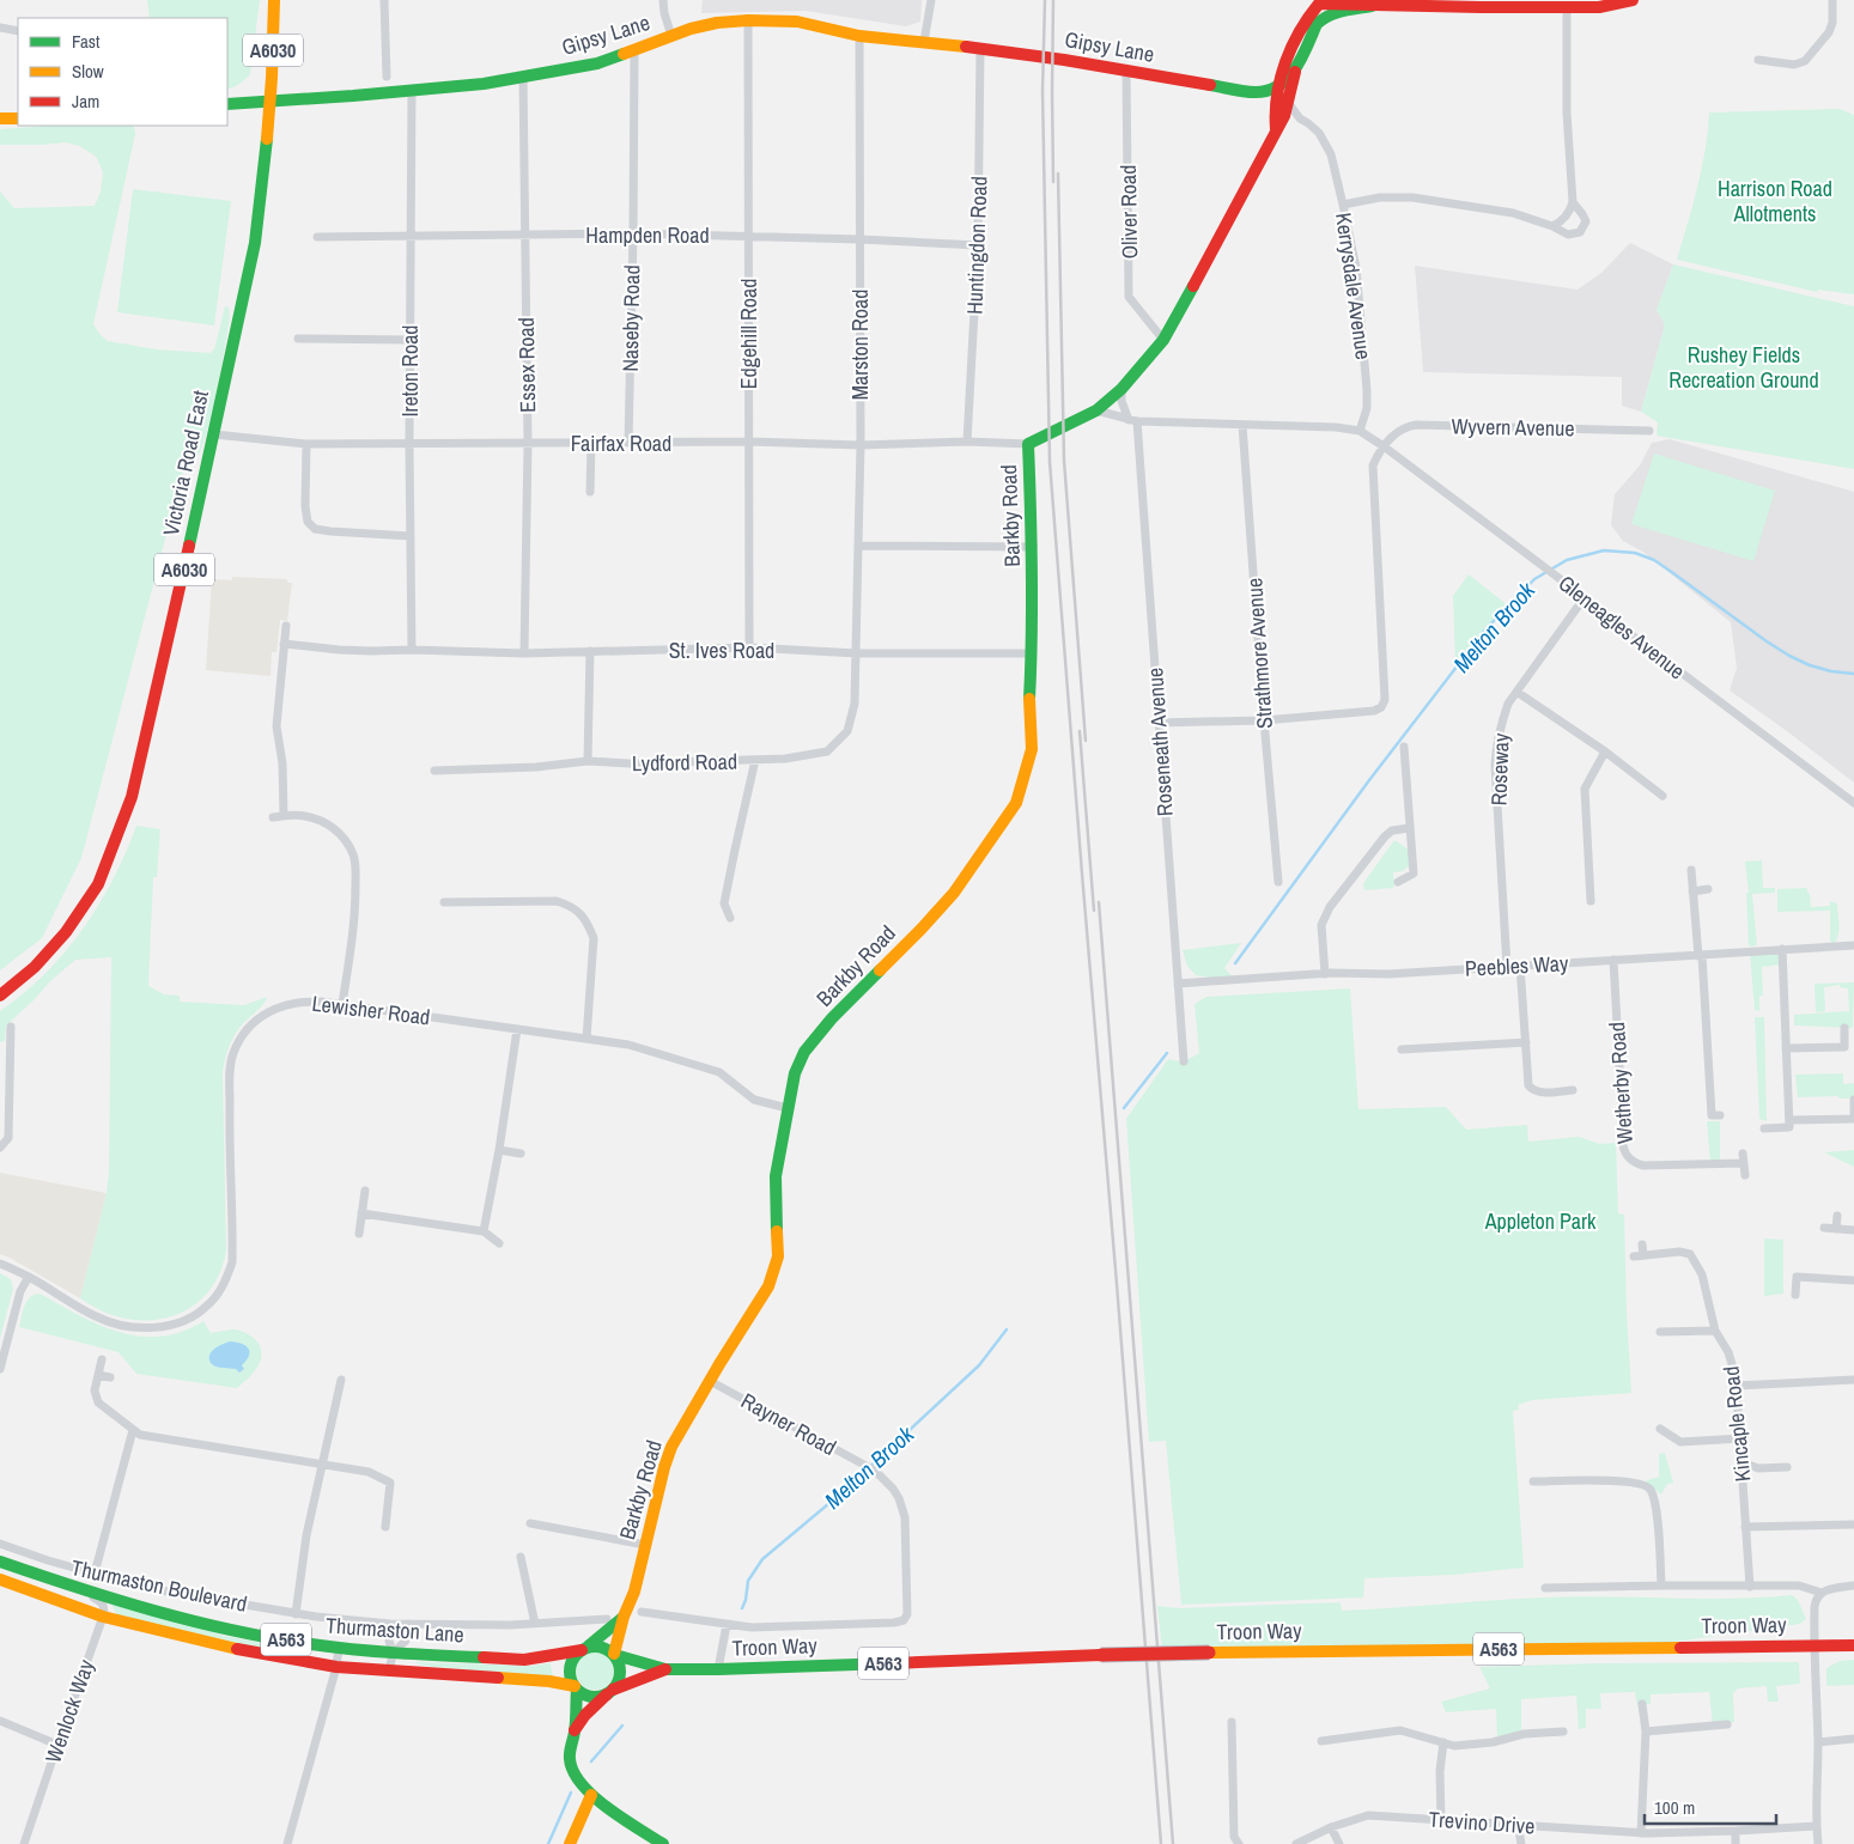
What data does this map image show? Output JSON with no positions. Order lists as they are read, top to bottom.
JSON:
{
  "streets": {
    "main road": [
      "Gipsy Lane",
      "A6030",
      "Victoria Road East",
      "Barkby Road",
      "Troon Way",
      "Thurmaston Lane",
      "A563"
    ],
    "street": [
      "Oliver Road",
      "Hampden Road",
      "Huntingdon Road",
      "Kerrysdale Avenue",
      "Naseby Road",
      "Edgehill Road",
      "Marston Road",
      "Essex Road",
      "Ireton Road",
      "Wyvern Avenue",
      "Fairfax Road",
      "Gleneagles Avenue",
      "St. Ives Road",
      "Strathmore Avenue",
      "Roseneath Avenue",
      "Lydford Road",
      "Roseway",
      "Peebles Way",
      "Lewisher Road",
      "Wetherby Road",
      "Rayner Road",
      "Kincaple Road",
      "Thurmaston Boulevard",
      "Wenlock Way",
      "Trevino Drive"
    ]
  },
  "crossings": [
    ["Gipsy Lane", "Oliver Road"],
    ["Gipsy Lane", "Huntingdon Road"],
    ["Gipsy Lane", "Kerrysdale Avenue"],
    ["Gipsy Lane", "Naseby Road"],
    ["Gipsy Lane", "Edgehill Road"],
    ["Gipsy Lane", "Marston Road"],
    ["Gipsy Lane", "Essex Road"],
    ["Gipsy Lane", "Ireton Road"],
    ["Gipsy Lane", "Victoria Road East"],
    ["Gipsy Lane", "Barkby Road"],
    ["Oliver Road", "Barkby Road"],
    ["Hampden Road", "Huntingdon Road"],
    ["Hampden Road", "Naseby Road"],
    ["Hampden Road", "Edgehill Road"],
    ["Hampden Road", "Marston Road"],
    ["Hampden Road", "Essex Road"],
    ["Hampden Road", "Ireton Road"],
    ["Huntingdon Road", "Fairfax Road"],
    ["Kerrysdale Avenue", "Barkby Road"],
    ["Kerrysdale Avenue", "Gleneagles Avenue"],
    ["Naseby Road", "Fairfax Road"],
    ["Edgehill Road", "Fairfax Road"],
    ["Edgehill Road", "St. Ives Road"],
    ["Marston Road", "Fairfax Road"],
    ["Marston Road", "St. Ives Road"],
    ["Marston Road", "Lydford Road"],
    ["Essex Road", "Fairfax Road"],
    ["Essex Road", "St. Ives Road"],
    ["Ireton Road", "Fairfax Road"],
    ["Ireton Road", "St. Ives Road"],
    ["Wyvern Avenue", "Gleneagles Avenue"],
    ["Fairfax Road", "Victoria Road East"],
    ["Fairfax Road", "Barkby Road"],
    ["Barkby Road", "St. Ives Road"],
    ["Barkby Road", "Lewisher Road"],
    ["Barkby Road", "Rayner Road"],
    ["Barkby Road", "Troon Way"],
    ["Barkby Road", "Thurmaston Lane"],
    ["Gleneagles Avenue", "Roseway"],
    ["St. Ives Road", "Lydford Road"],
    ["Roseneath Avenue", "Peebles Way"],
    ["Roseway", "Peebles Way"],
    ["Peebles Way", "Wetherby Road"],
    ["Troon Way", "Thurmaston Lane"],
    ["Thurmaston Lane", "Wenlock Way"]
  ],
  "water": ["Melton Brook"],
  "parks": ["Harrison Road Allotments", "Rushey Fields Recreation Ground", "Appleton Park"],
  "legend": ["Fast", "Slow", "Jam"],
  "scale_bar": "100 m"
}
